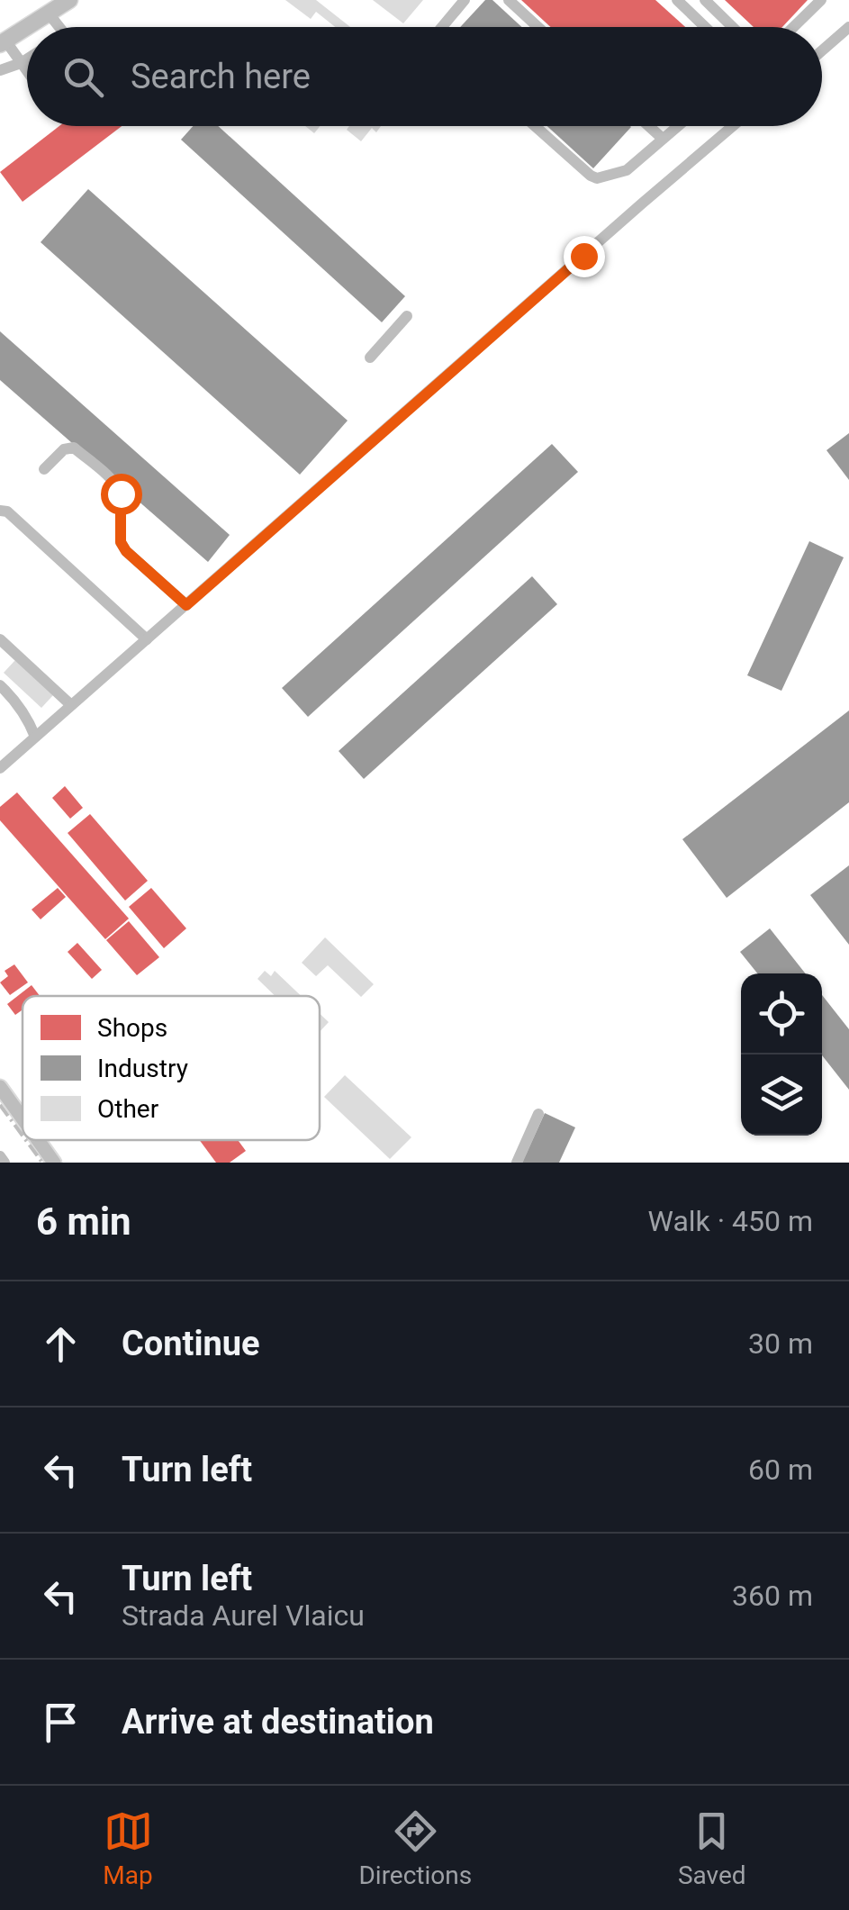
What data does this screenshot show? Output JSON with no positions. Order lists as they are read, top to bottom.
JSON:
{
  "legend": ["Shops", "Industry", "Other"],
  "page": {
    "search": "Search here",
    "heading": ["6 min", "Walk · 450 m"],
    "list": [
      ["Continue", "30 m"],
      ["Turn left", "60 m"],
      ["Turn left", "Strada Aurel Vlaicu", "360 m"],
      "Arrive at destination"
    ],
    "nav": ["Map", "Directions", "Saved"]
  }
}
